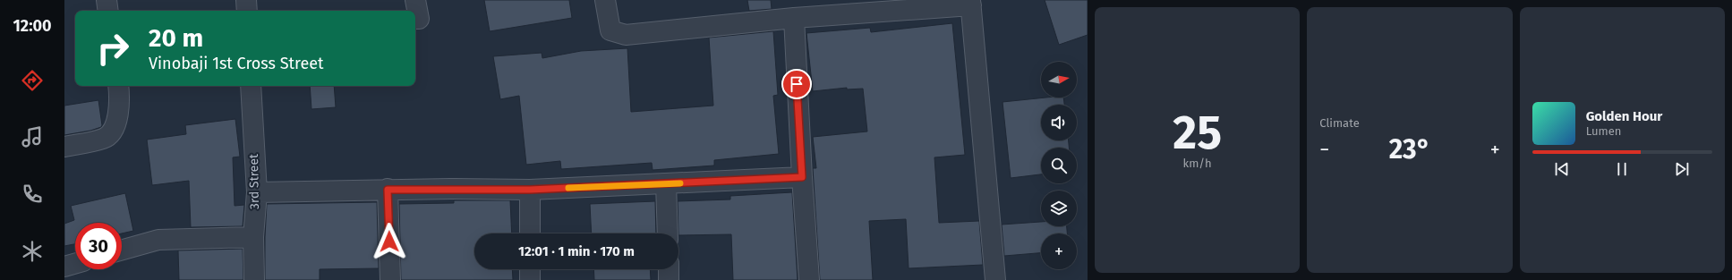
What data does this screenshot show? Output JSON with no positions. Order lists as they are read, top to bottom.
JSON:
{
  "streets": {
    "street": ["3rd Street"]
  },
  "north": "right",
  "page": {
    "tabs": "12:00",
    "tile": [
      ["25", "km/h"],
      "Climate"
    ],
    "turn": ["20 m", "Vinobaji 1st Cross Street"],
    "map_buttons": "+",
    "song": ["Golden Hour", "Lumen"],
    "heat": ["−", "23°", "+"],
    "limit": "30",
    "trip": "12:01 · 1 min · 170 m"
  }
}
